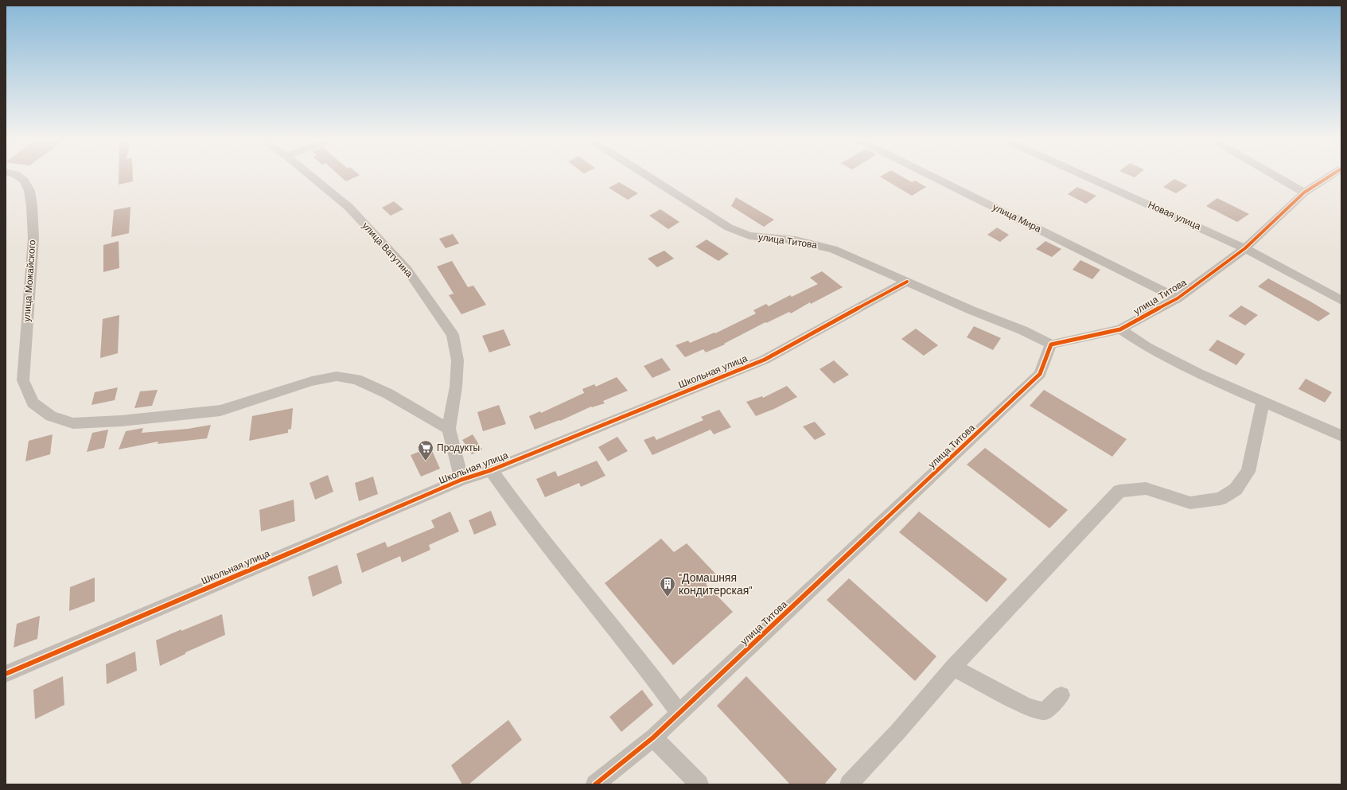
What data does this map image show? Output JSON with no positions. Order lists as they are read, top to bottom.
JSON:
{
  "streets": {
    "street": [
      "Новая улица",
      "улица Мира",
      "улица Титова",
      "улица Ватутина",
      "улица Можайского",
      "Школьная улица"
    ]
  },
  "crossings": [
    ["Новая улица", "улица Титова"],
    ["улица Мира", "улица Титова"],
    ["улица Титова", "Школьная улица"],
    ["улица Ватутина", "улица Можайского"]
  ],
  "places": {
    "supermarket": ["Продукты"],
    "building": ["\"Домашняя кондитерская\""]
  }
}
